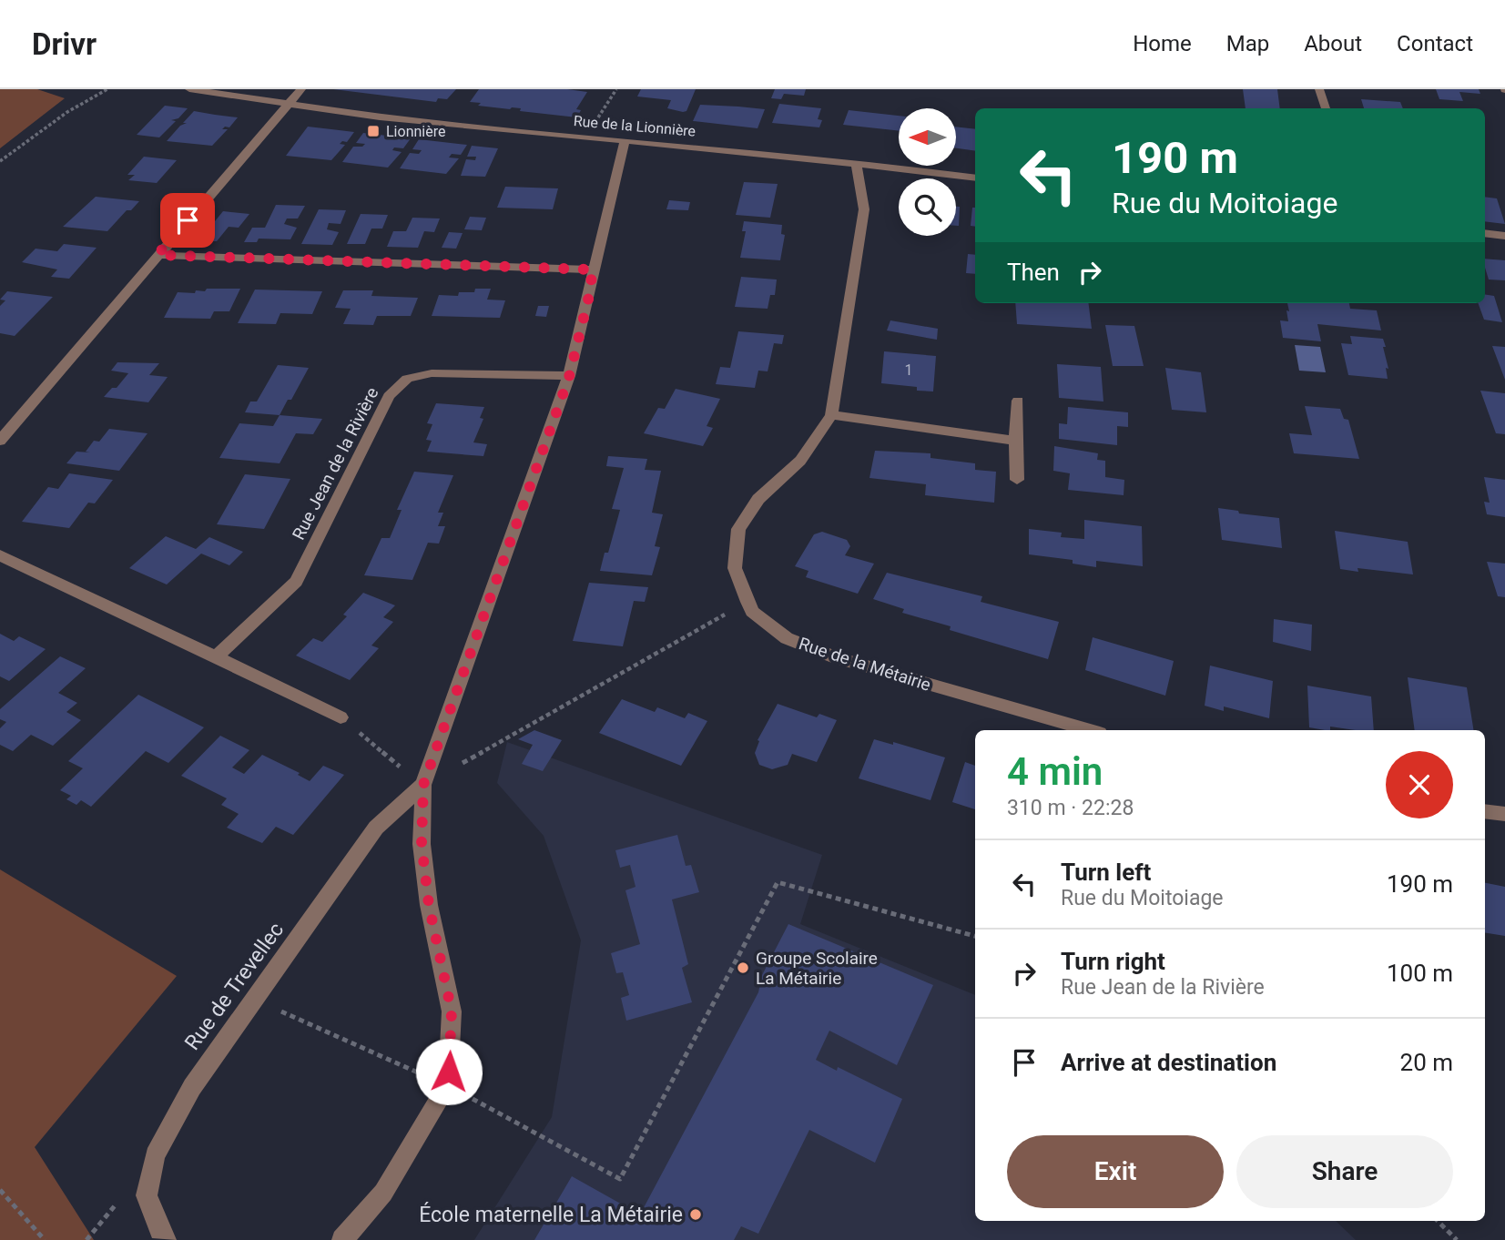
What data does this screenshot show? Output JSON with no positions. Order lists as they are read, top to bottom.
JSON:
{
  "streets": {
    "street": [
      "Rue de la Lionnière",
      "Rue Jean de la Rivière",
      "Rue de la Métairie",
      "Rue de Trevellec"
    ]
  },
  "crossings": [
    ["Rue de la Lionnière", "Rue de la Métairie"],
    ["Rue de la Lionnière", "Rue de Trevellec"],
    ["Rue Jean de la Rivière", "Rue de Trevellec"]
  ],
  "places": {
    "transit": ["Lionnière"],
    "other": ["Groupe Scolaire La Métairie", "École maternelle La Métairie"]
  },
  "house_numbers": ["1"],
  "north": "left",
  "page": {
    "header": "Drivr",
    "nav": [
      "Home",
      "Map",
      "About",
      "Contact"
    ],
    "turn": ["190 m", "Rue du Moitoiage"],
    "then": "Then",
    "heading": ["4 min", "310 m · 22:28"],
    "list": [
      {
        "name": "Turn left",
        "note": "Rue du Moitoiage",
        "value": "190 m"
      },
      {
        "name": "Turn right",
        "note": "Rue Jean de la Rivière",
        "value": "100 m"
      },
      {
        "name": "Arrive at destination",
        "value": "20 m"
      }
    ],
    "buttons": ["Exit", "Share"]
  }
}
